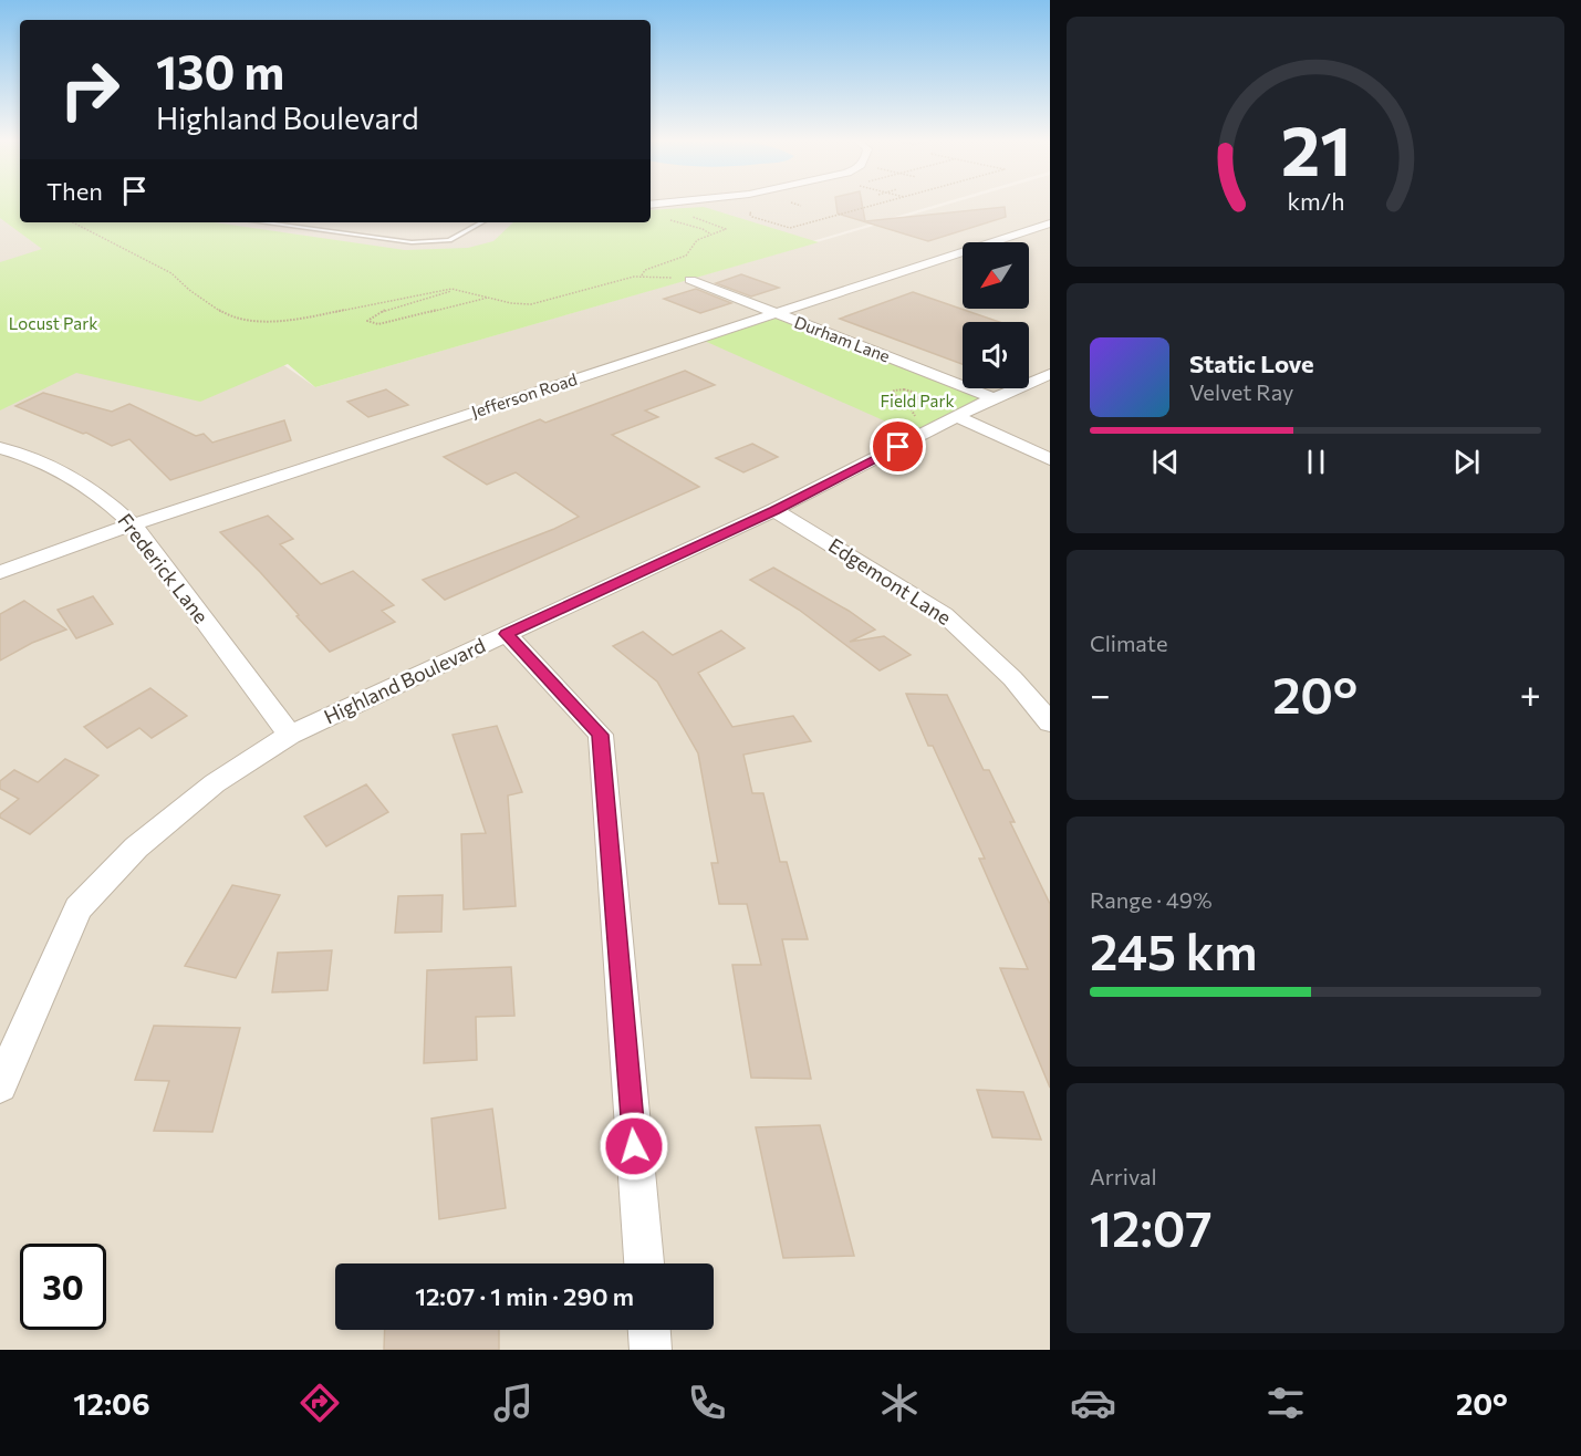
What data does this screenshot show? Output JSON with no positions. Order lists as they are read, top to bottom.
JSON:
{
  "streets": {
    "street": [
      "Durham Lane",
      "Jefferson Road",
      "Frederick Lane",
      "Edgemont Lane",
      "Highland Boulevard"
    ]
  },
  "crossings": [
    ["Durham Lane", "Jefferson Road"],
    ["Durham Lane", "Highland Boulevard"],
    ["Jefferson Road", "Frederick Lane"],
    ["Frederick Lane", "Highland Boulevard"],
    ["Edgemont Lane", "Highland Boulevard"]
  ],
  "parks": ["Locust Park", "Field Park"],
  "north": "bottom left",
  "page": {
    "turn": ["130 m", "Highland Boulevard"],
    "then": "Then",
    "song": ["Static Love", "Velvet Ray"],
    "tile": [
      "Climate",
      ["Range · 49%", "245 km"],
      ["Arrival", "12:07"]
    ],
    "heat": ["−", "20°", "+"],
    "limit": "30",
    "trip": "12:07 · 1 min · 290 m",
    "tabs": ["12:06", "20°"],
    "gauge": ["21", "km/h"]
  }
}
